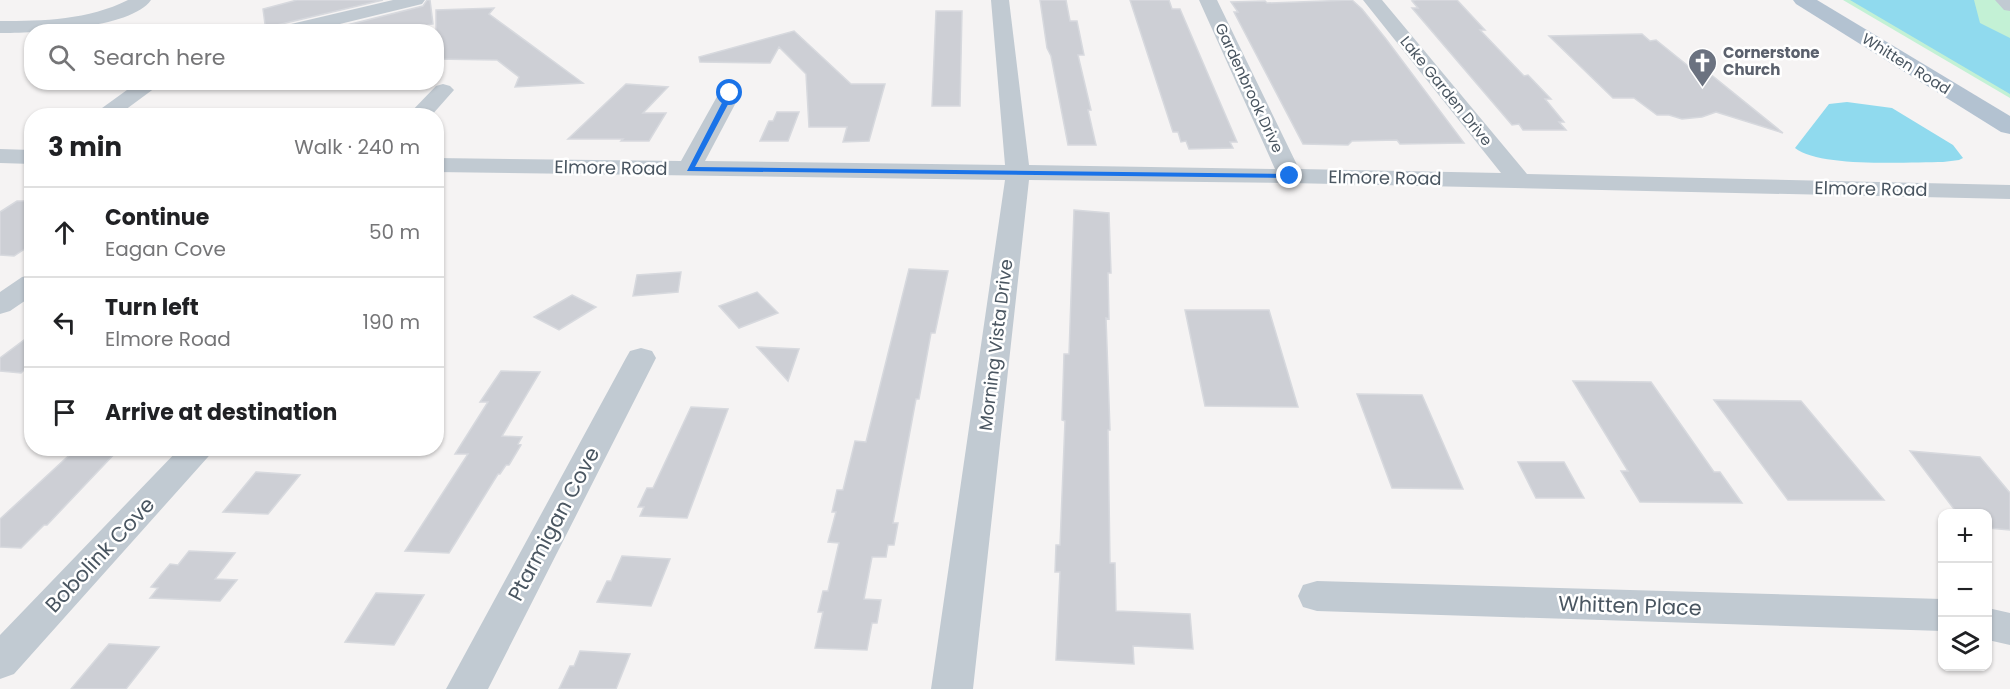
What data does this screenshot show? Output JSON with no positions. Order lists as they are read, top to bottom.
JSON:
{
  "streets": {
    "main road": ["Whitten Road"],
    "street": [
      "Gardenbrook Drive",
      "Lake Garden Drive",
      "Elmore Road",
      "Morning Vista Drive",
      "Ptarmigan Cove",
      "Bobolink Cove",
      "Whitten Place"
    ]
  },
  "crossings": [
    ["Gardenbrook Drive", "Elmore Road"],
    ["Lake Garden Drive", "Elmore Road"],
    ["Elmore Road", "Morning Vista Drive"]
  ],
  "places": {
    "church": ["Cornerstone Church"]
  },
  "page": {
    "search": "Search here",
    "heading": ["3 min", "Walk · 240 m"],
    "list": [
      ["Continue", "Eagan Cove", "50 m"],
      ["Turn left", "Elmore Road", "190 m"],
      "Arrive at destination"
    ],
    "map_buttons": ["+", "−"]
  }
}
